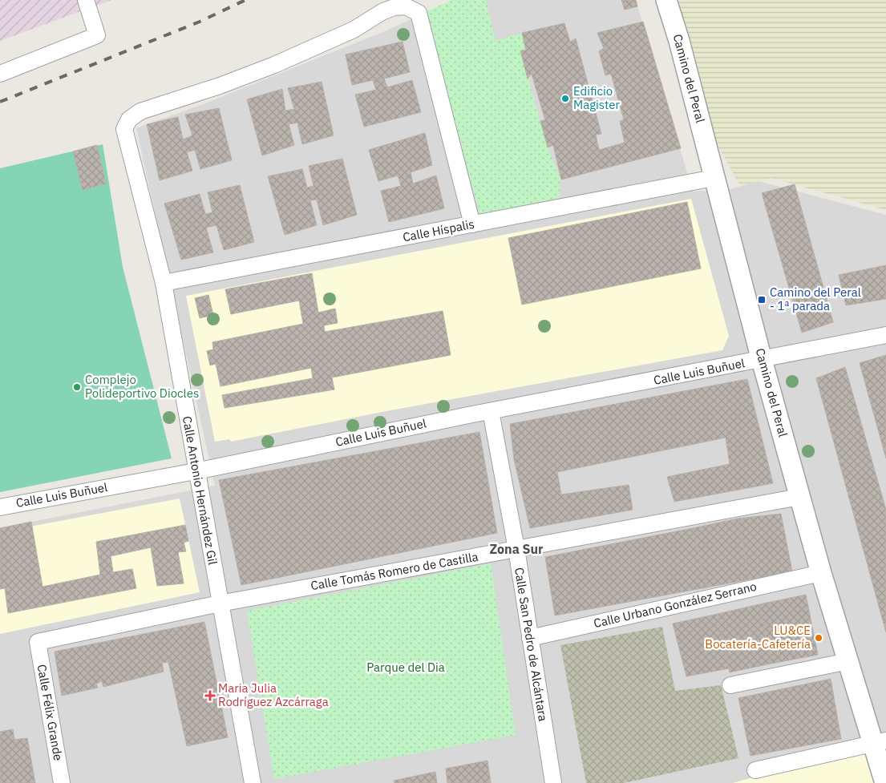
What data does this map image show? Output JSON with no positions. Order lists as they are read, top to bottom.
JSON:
{
  "streets": {
    "street": [
      "Camino del Peral",
      "Calle Híspalis",
      "Calle Luis Buñuel",
      "Calle Antonio Hernández Gil",
      "Calle Tomás Romero de Castilla",
      "Calle Urbano González Serrano",
      "Calle San Pedro de Alcántara",
      "Calle Félix Grande"
    ]
  },
  "crossings": [
    ["Camino del Peral", "Calle Híspalis"],
    ["Camino del Peral", "Calle Luis Buñuel"],
    ["Camino del Peral", "Calle Tomás Romero de Castilla"],
    ["Camino del Peral", "Calle Urbano González Serrano"],
    ["Calle Híspalis", "Calle Antonio Hernández Gil"],
    ["Calle Luis Buñuel", "Calle Antonio Hernández Gil"],
    ["Calle Luis Buñuel", "Calle San Pedro de Alcántara"],
    ["Calle Antonio Hernández Gil", "Calle Tomás Romero de Castilla"],
    ["Calle Tomás Romero de Castilla", "Calle San Pedro de Alcántara"],
    ["Calle Tomás Romero de Castilla", "Calle Félix Grande"],
    ["Calle Urbano González Serrano", "Calle San Pedro de Alcántara"]
  ],
  "districts": ["Zona Sur"],
  "parks": ["Parque del Dia"],
  "places": {
    "other": ["Edificio Magister", "Complejo Polideportivo Diocles", "LU&CE Bocatería-Cafetería"],
    "transit": ["Camino del Peral - 1ª parada"],
    "health": ["Maria Julia Rodríguez Azcárraga"]
  }
}
